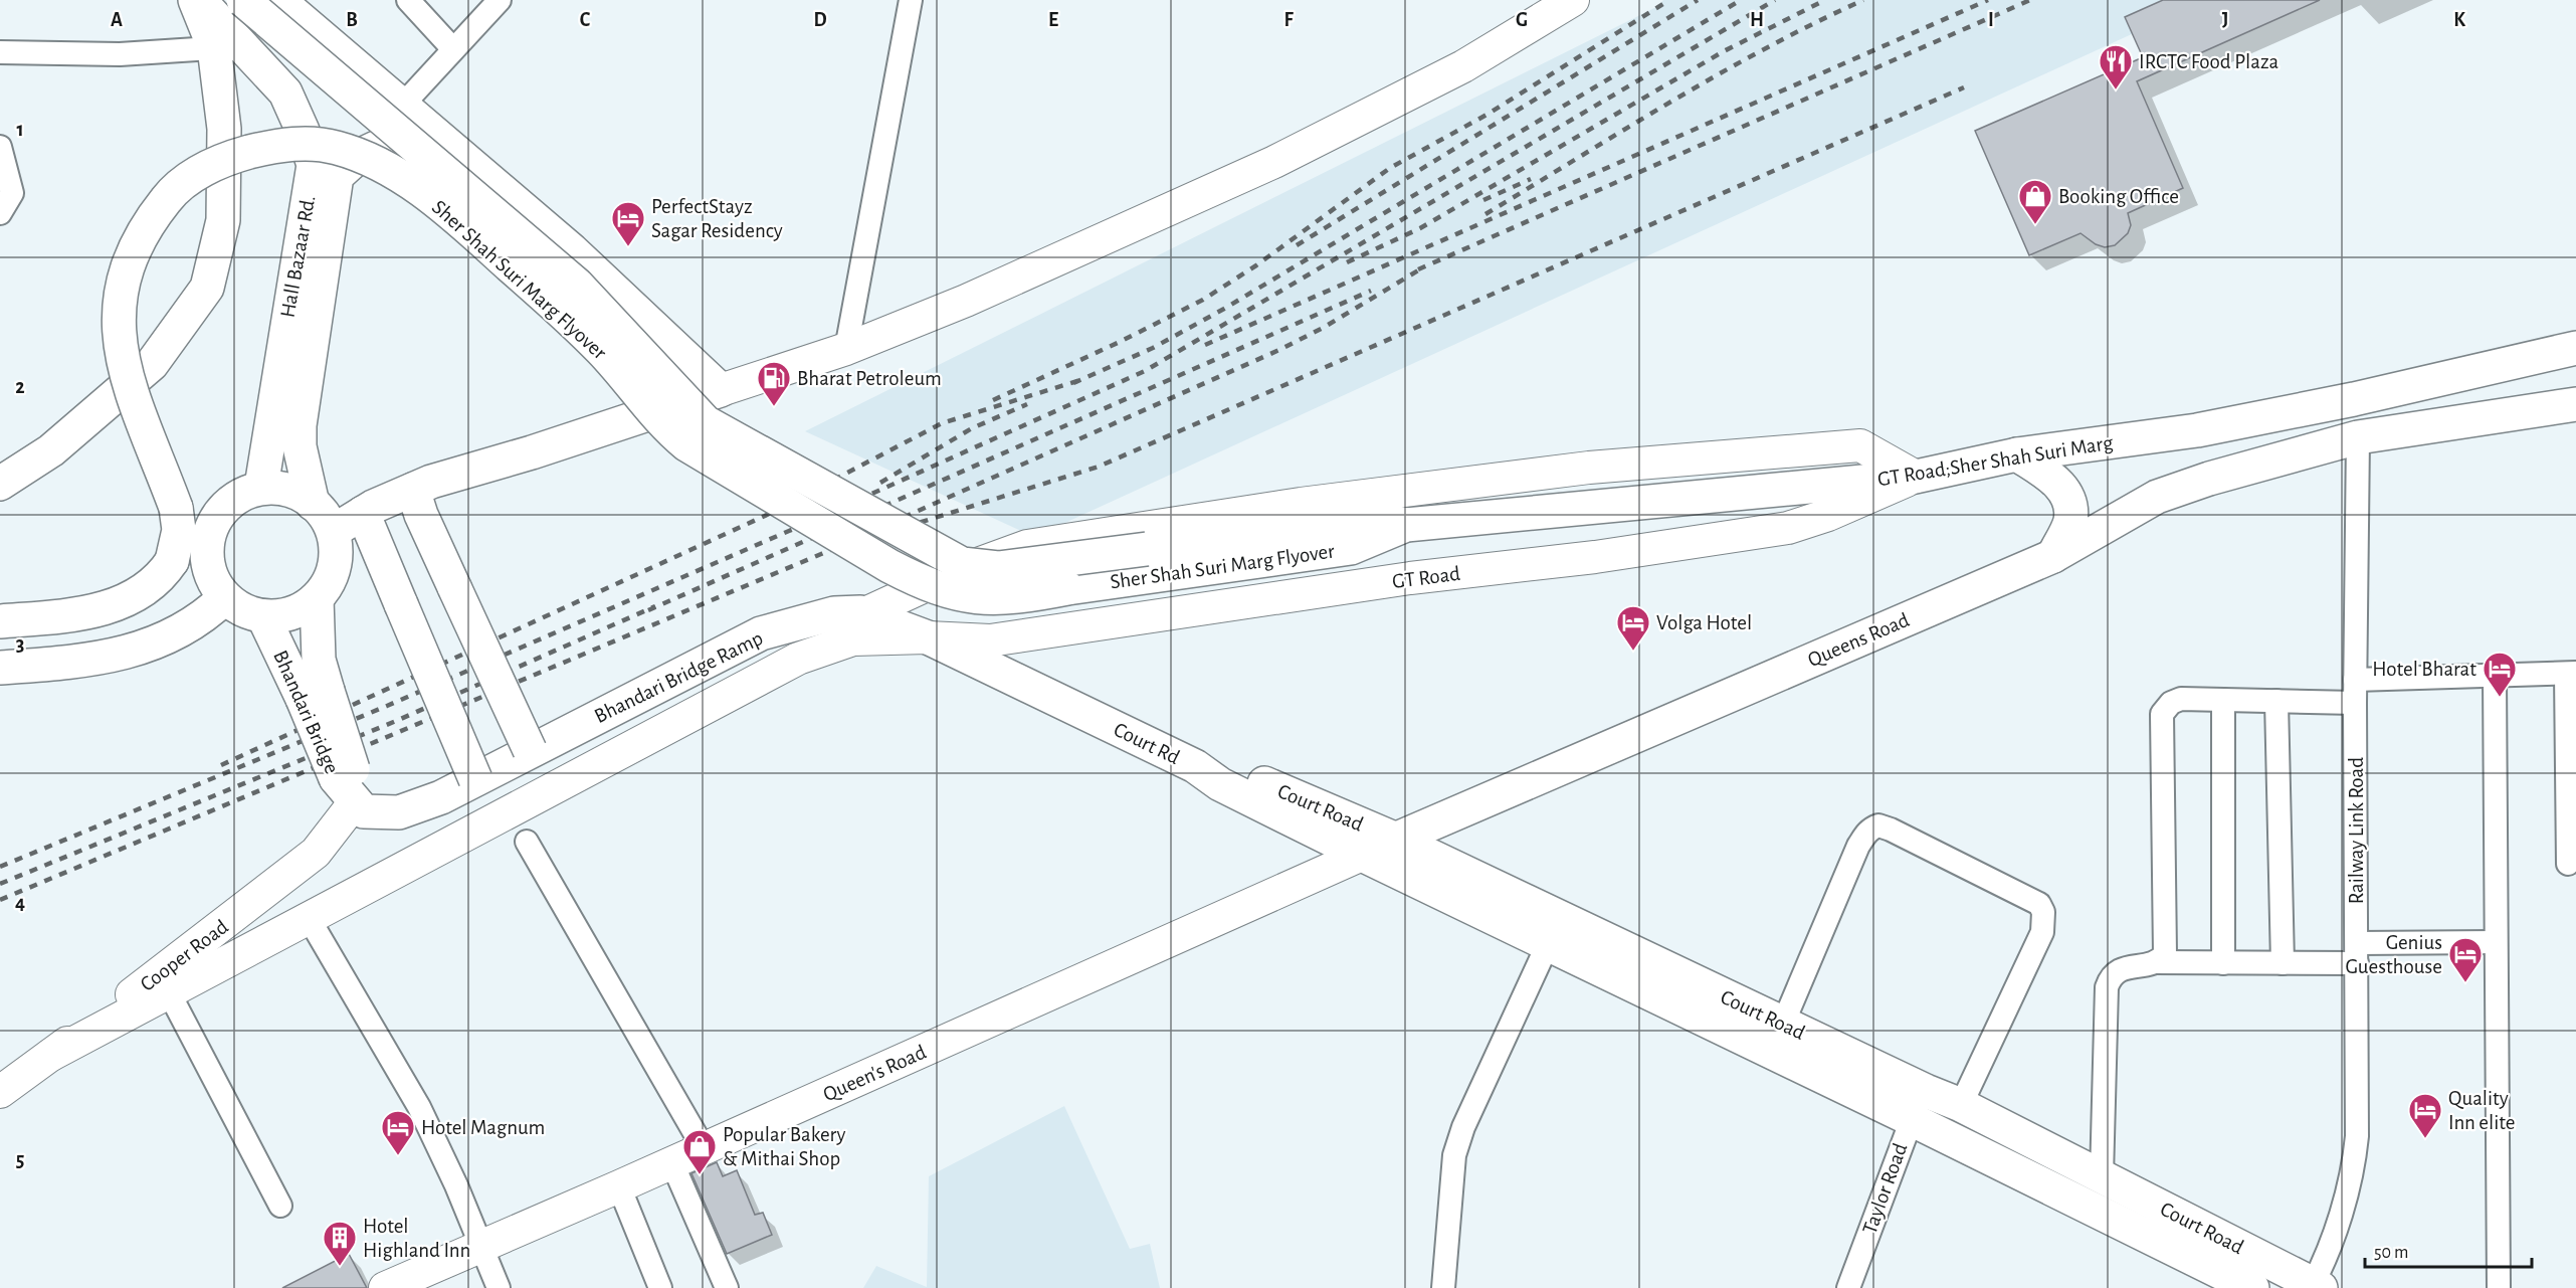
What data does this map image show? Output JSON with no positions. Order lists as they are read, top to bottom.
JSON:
{
  "streets": {
    "main road": [
      "Hall Bazaar Rd.",
      "Sher Shah Suri Marg Flyover",
      "GT Road;Sher Shah Suri Marg",
      "GT Road",
      "Queens Road",
      "Bhandari Bridge Ramp",
      "Bhandari Bridge",
      "Court Rd",
      "Court Road",
      "Cooper Road",
      "Queen's Road"
    ],
    "street": ["Railway Link Road", "Taylor Road"]
  },
  "crossings": [
    ["Hall Bazaar Rd.", "Bhandari Bridge"],
    ["Sher Shah Suri Marg Flyover", "GT Road;Sher Shah Suri Marg"],
    ["GT Road;Sher Shah Suri Marg", "GT Road"],
    ["GT Road", "Bhandari Bridge Ramp"],
    ["GT Road", "Court Rd"],
    ["GT Road", "Cooper Road"],
    ["Queens Road", "Court Rd"],
    ["Queens Road", "Court Road"],
    ["Queens Road", "Railway Link Road"],
    ["Queens Road", "Queen's Road"],
    ["Bhandari Bridge Ramp", "Bhandari Bridge"],
    ["Bhandari Bridge Ramp", "Court Rd"],
    ["Bhandari Bridge", "Cooper Road"],
    ["Court Rd", "Court Road"],
    ["Court Rd", "Queen's Road"],
    ["Court Road", "Railway Link Road"],
    ["Court Road", "Queen's Road"],
    ["Court Road", "Taylor Road"]
  ],
  "places": {
    "restaurant": ["IRCTC Food Plaza"],
    "shop": ["Booking Office", "Popular Bakery & Mithai Shop"],
    "hotel": [
      "PerfectStayz Sagar Residency",
      "Volga Hotel",
      "Hotel Bharat",
      "Genius Guesthouse",
      "Quality Inn elite",
      "Hotel Magnum"
    ],
    "fuel station": ["Bharat Petroleum"],
    "building": ["Hotel Highland Inn"]
  },
  "scale_bar": "50 m",
  "grid": {
    "columns": [
      "A",
      "B",
      "C",
      "D",
      "E",
      "F",
      "G",
      "H",
      "I",
      "J",
      "K"
    ],
    "rows": [
      "1",
      "2",
      "3",
      "4",
      "5"
    ]
  }
}
